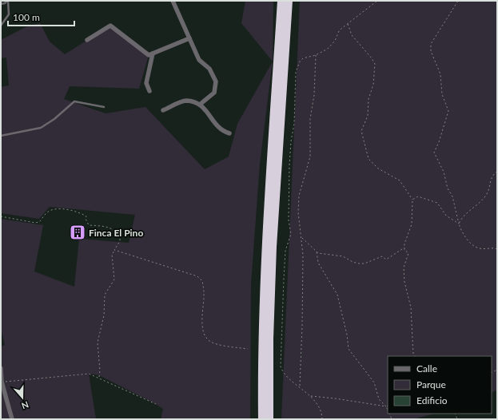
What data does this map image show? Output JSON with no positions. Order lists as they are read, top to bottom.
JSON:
{
  "places": {
    "building": ["Finca El Pino"]
  },
  "legend": ["Calle", "Parque", "Edificio"],
  "scale_bar": "100 m",
  "north": "bottom"
}
